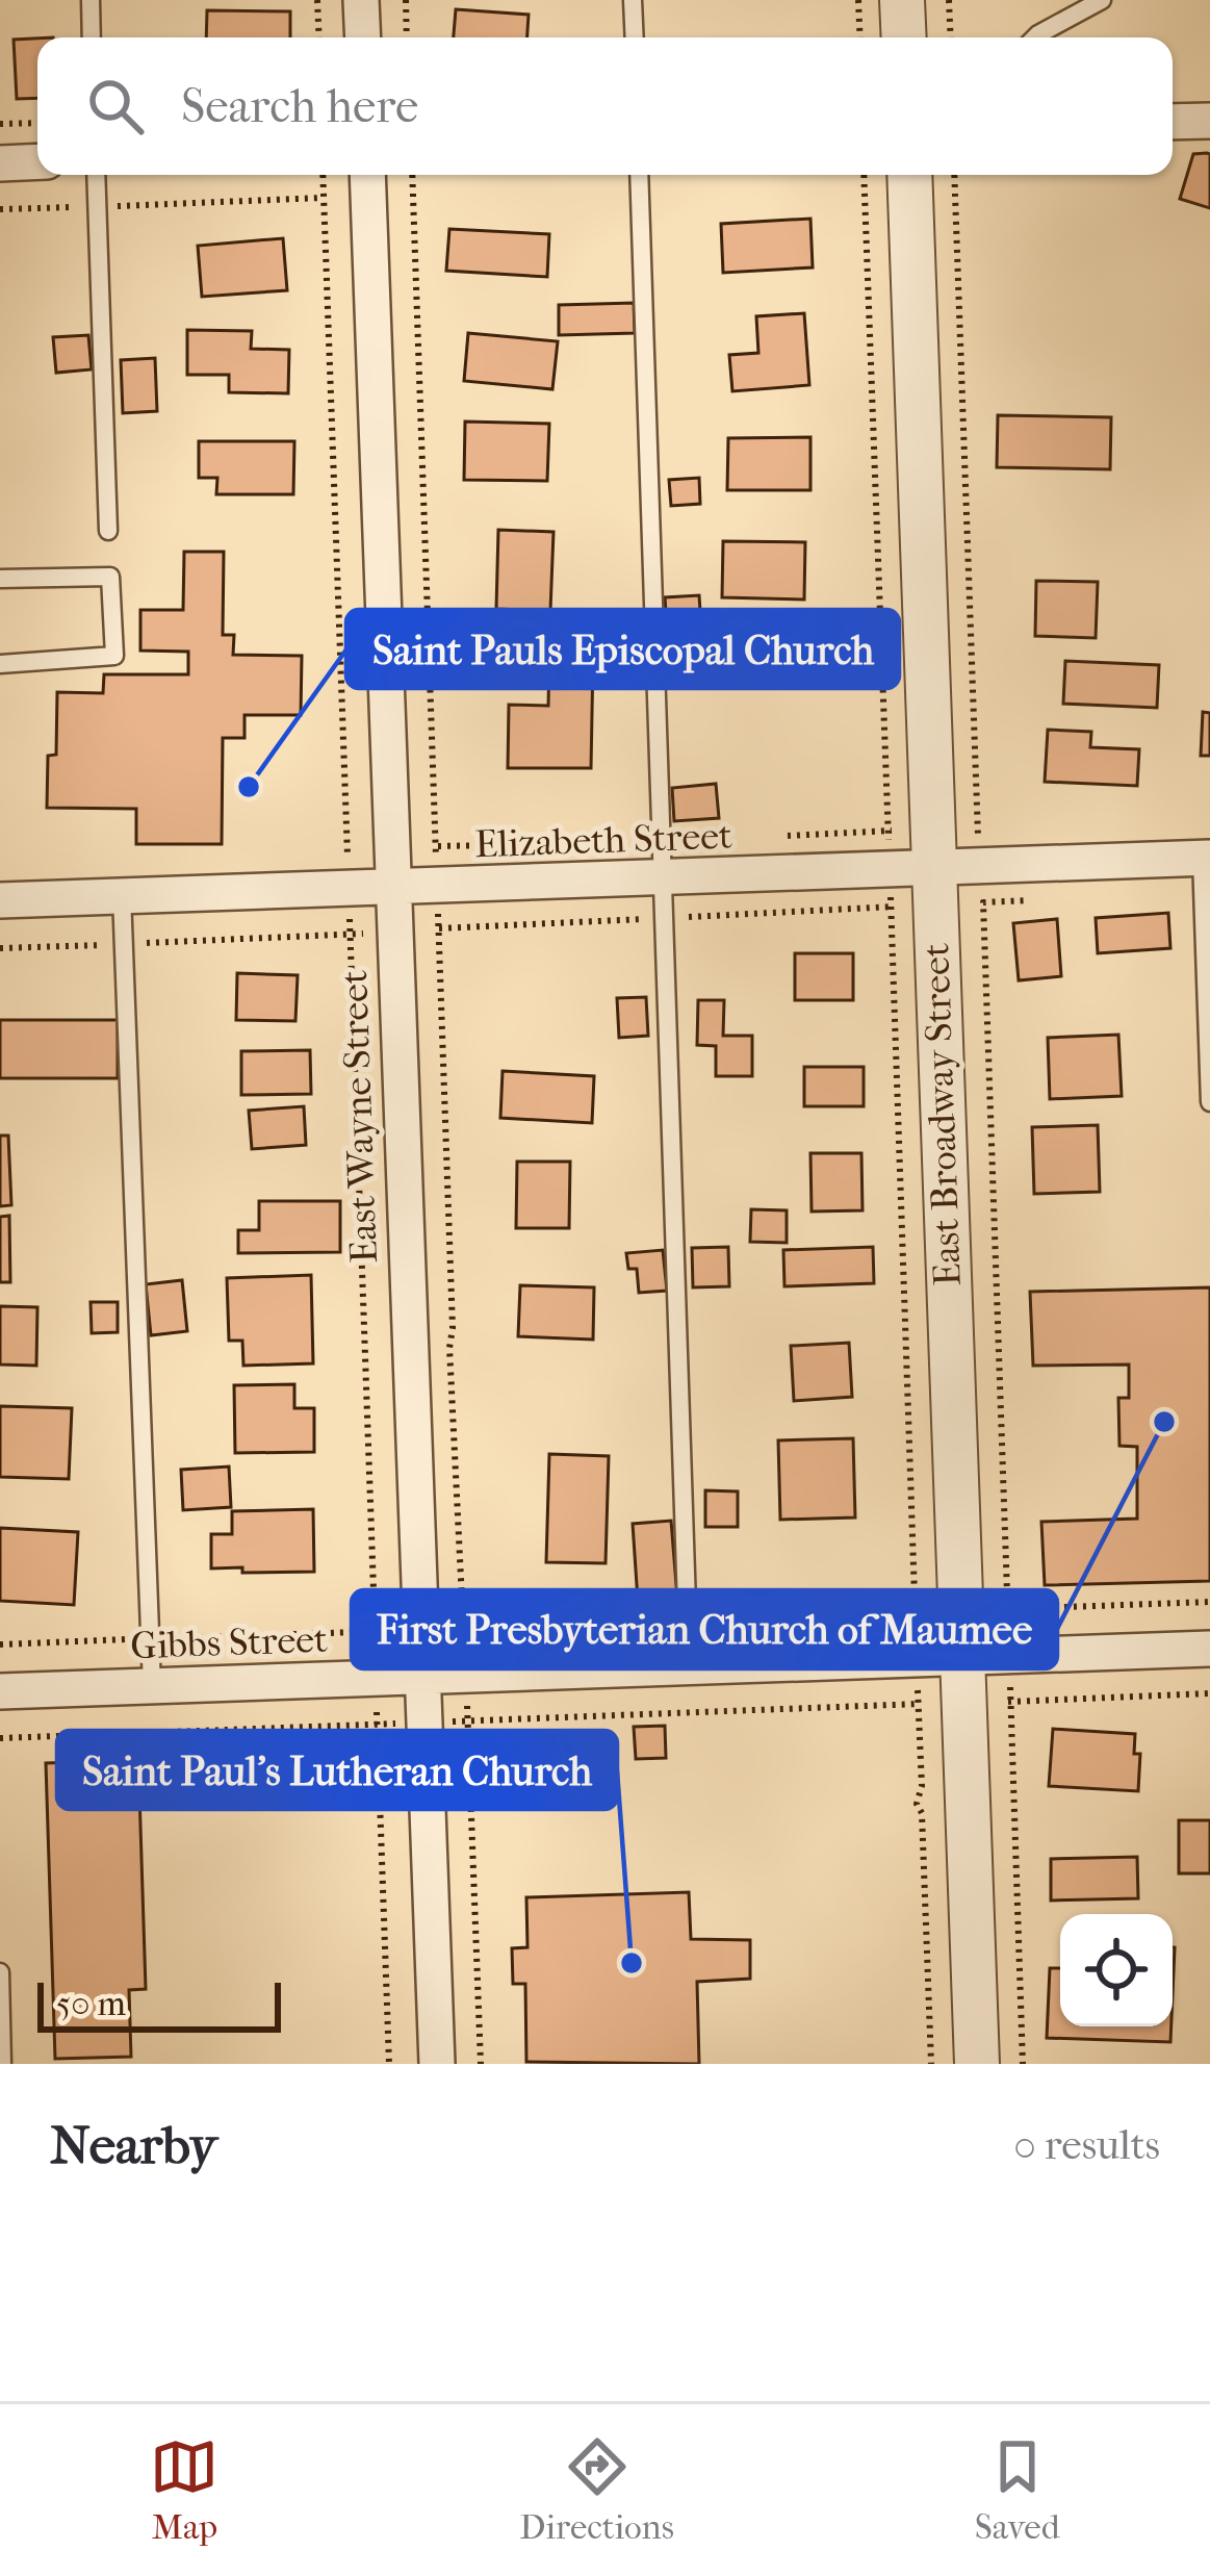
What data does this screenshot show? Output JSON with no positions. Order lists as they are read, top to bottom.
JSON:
{
  "streets": {
    "street": [
      "Elizabeth Street",
      "East Broadway Street",
      "East Wayne Street",
      "Gibbs Street"
    ]
  },
  "crossings": [
    ["Elizabeth Street", "East Broadway Street"],
    ["Elizabeth Street", "East Wayne Street"],
    ["East Broadway Street", "Gibbs Street"],
    ["East Wayne Street", "Gibbs Street"]
  ],
  "places": ["Saint Pauls Episcopal Church", "First Presbyterian Church of Maumee", "Saint Paul's Lutheran Church"],
  "scale_bar": "50 m",
  "page": {
    "search": "Search here",
    "scale": "50 m",
    "heading": ["Nearby", "0 results"],
    "nav": ["Map", "Directions", "Saved"]
  }
}
